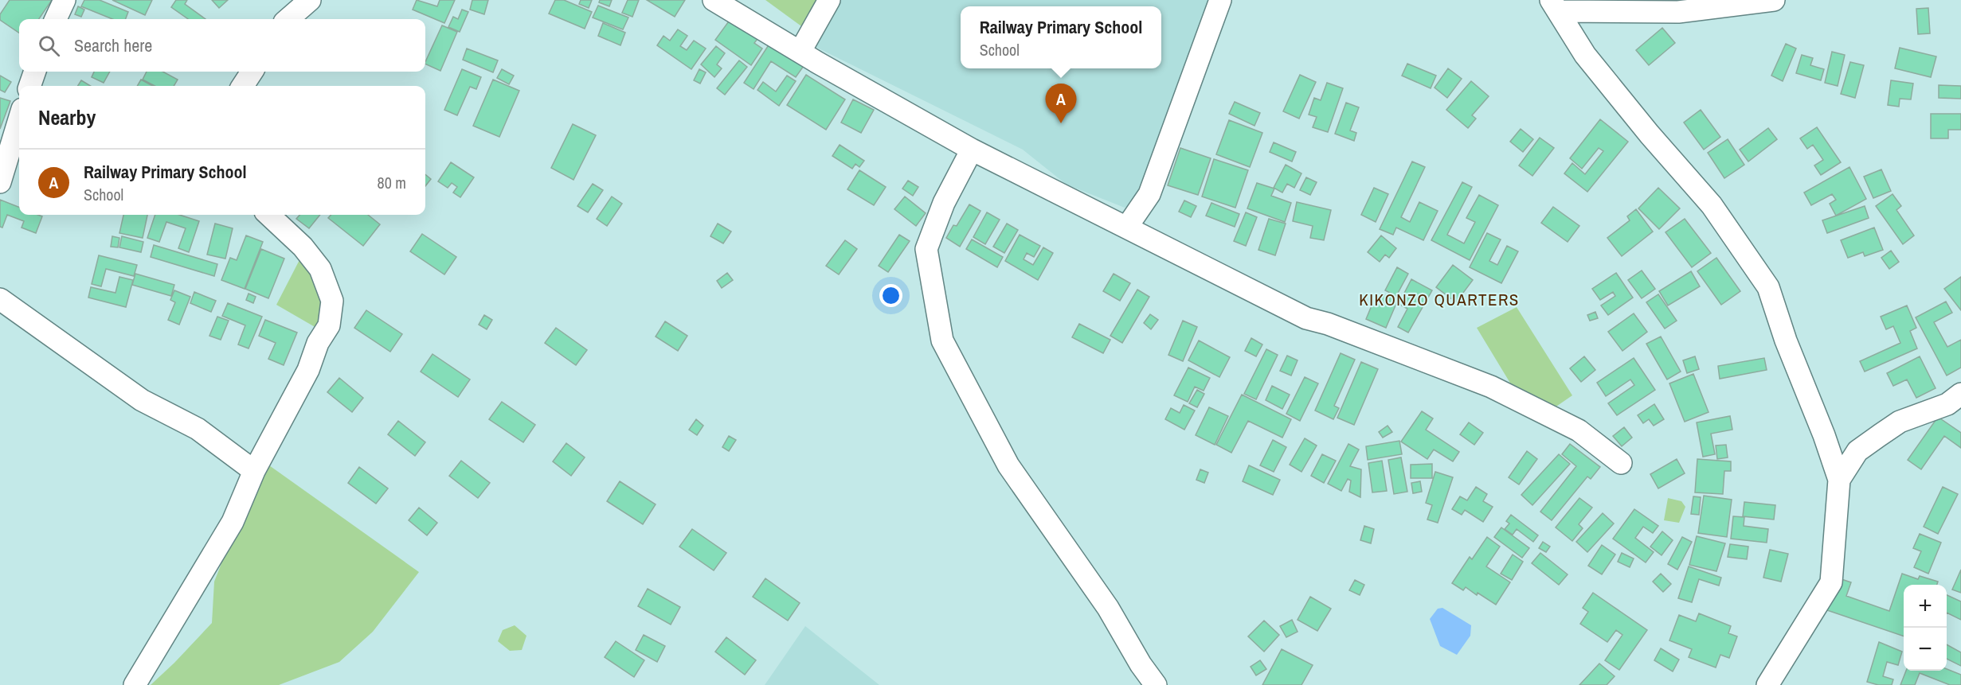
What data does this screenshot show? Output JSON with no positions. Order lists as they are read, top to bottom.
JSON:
{
  "districts": ["KIKONZO QUARTERS"],
  "page": {
    "popup": ["Railway Primary School", "School"],
    "search": "Search here",
    "pins": "A",
    "heading": "Nearby",
    "list": [
      {
        "mark": "A",
        "name": "Railway Primary School",
        "note": "School",
        "value": "80 m"
      }
    ],
    "map_buttons": ["+", "−"]
  }
}
